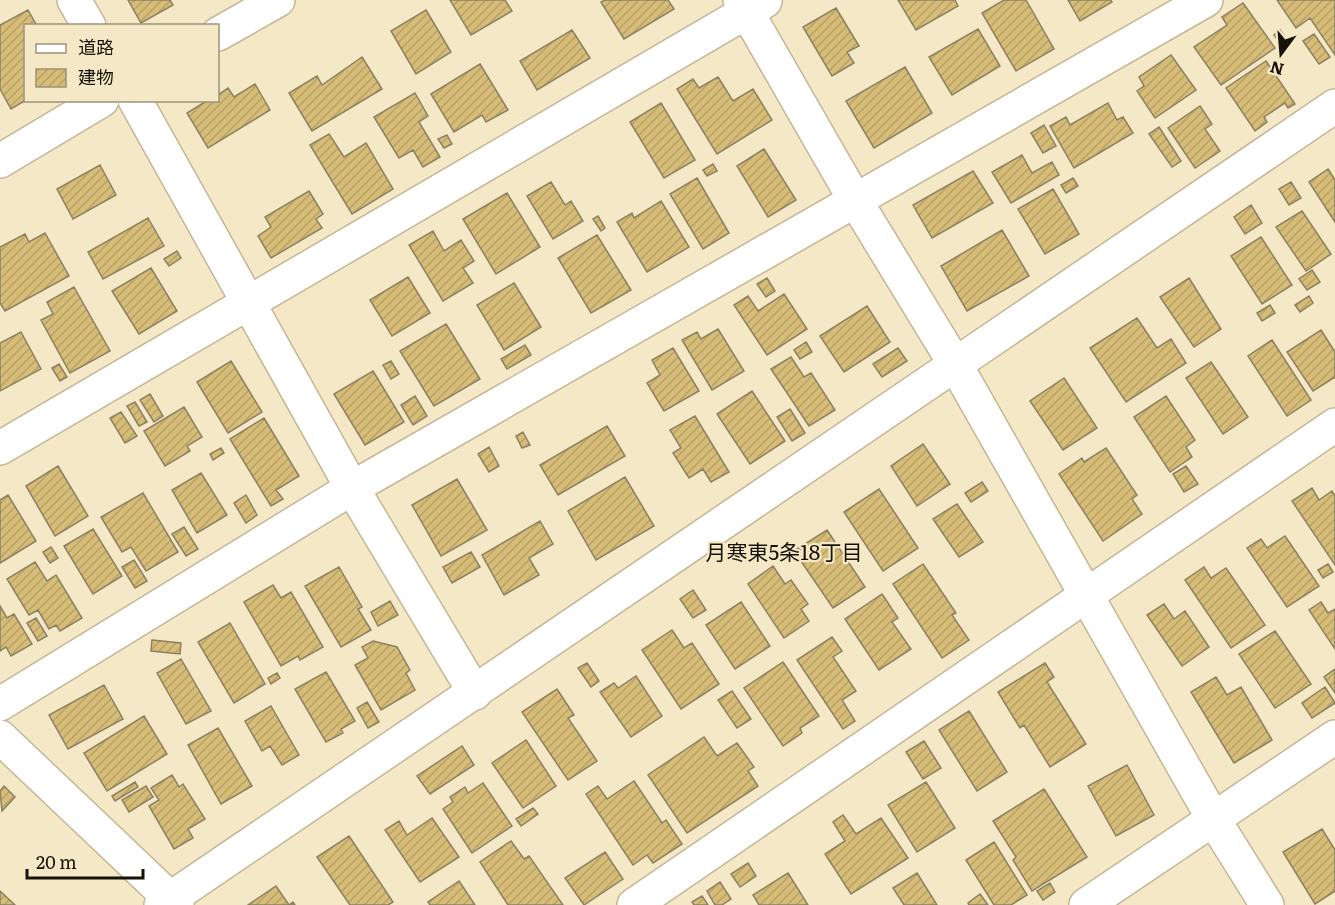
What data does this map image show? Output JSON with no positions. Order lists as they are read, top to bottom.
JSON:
{
  "districts": ["月寒東5条18丁目"],
  "legend": ["道路", "建物"],
  "scale_bar": "20 m",
  "north": "bottom"
}
